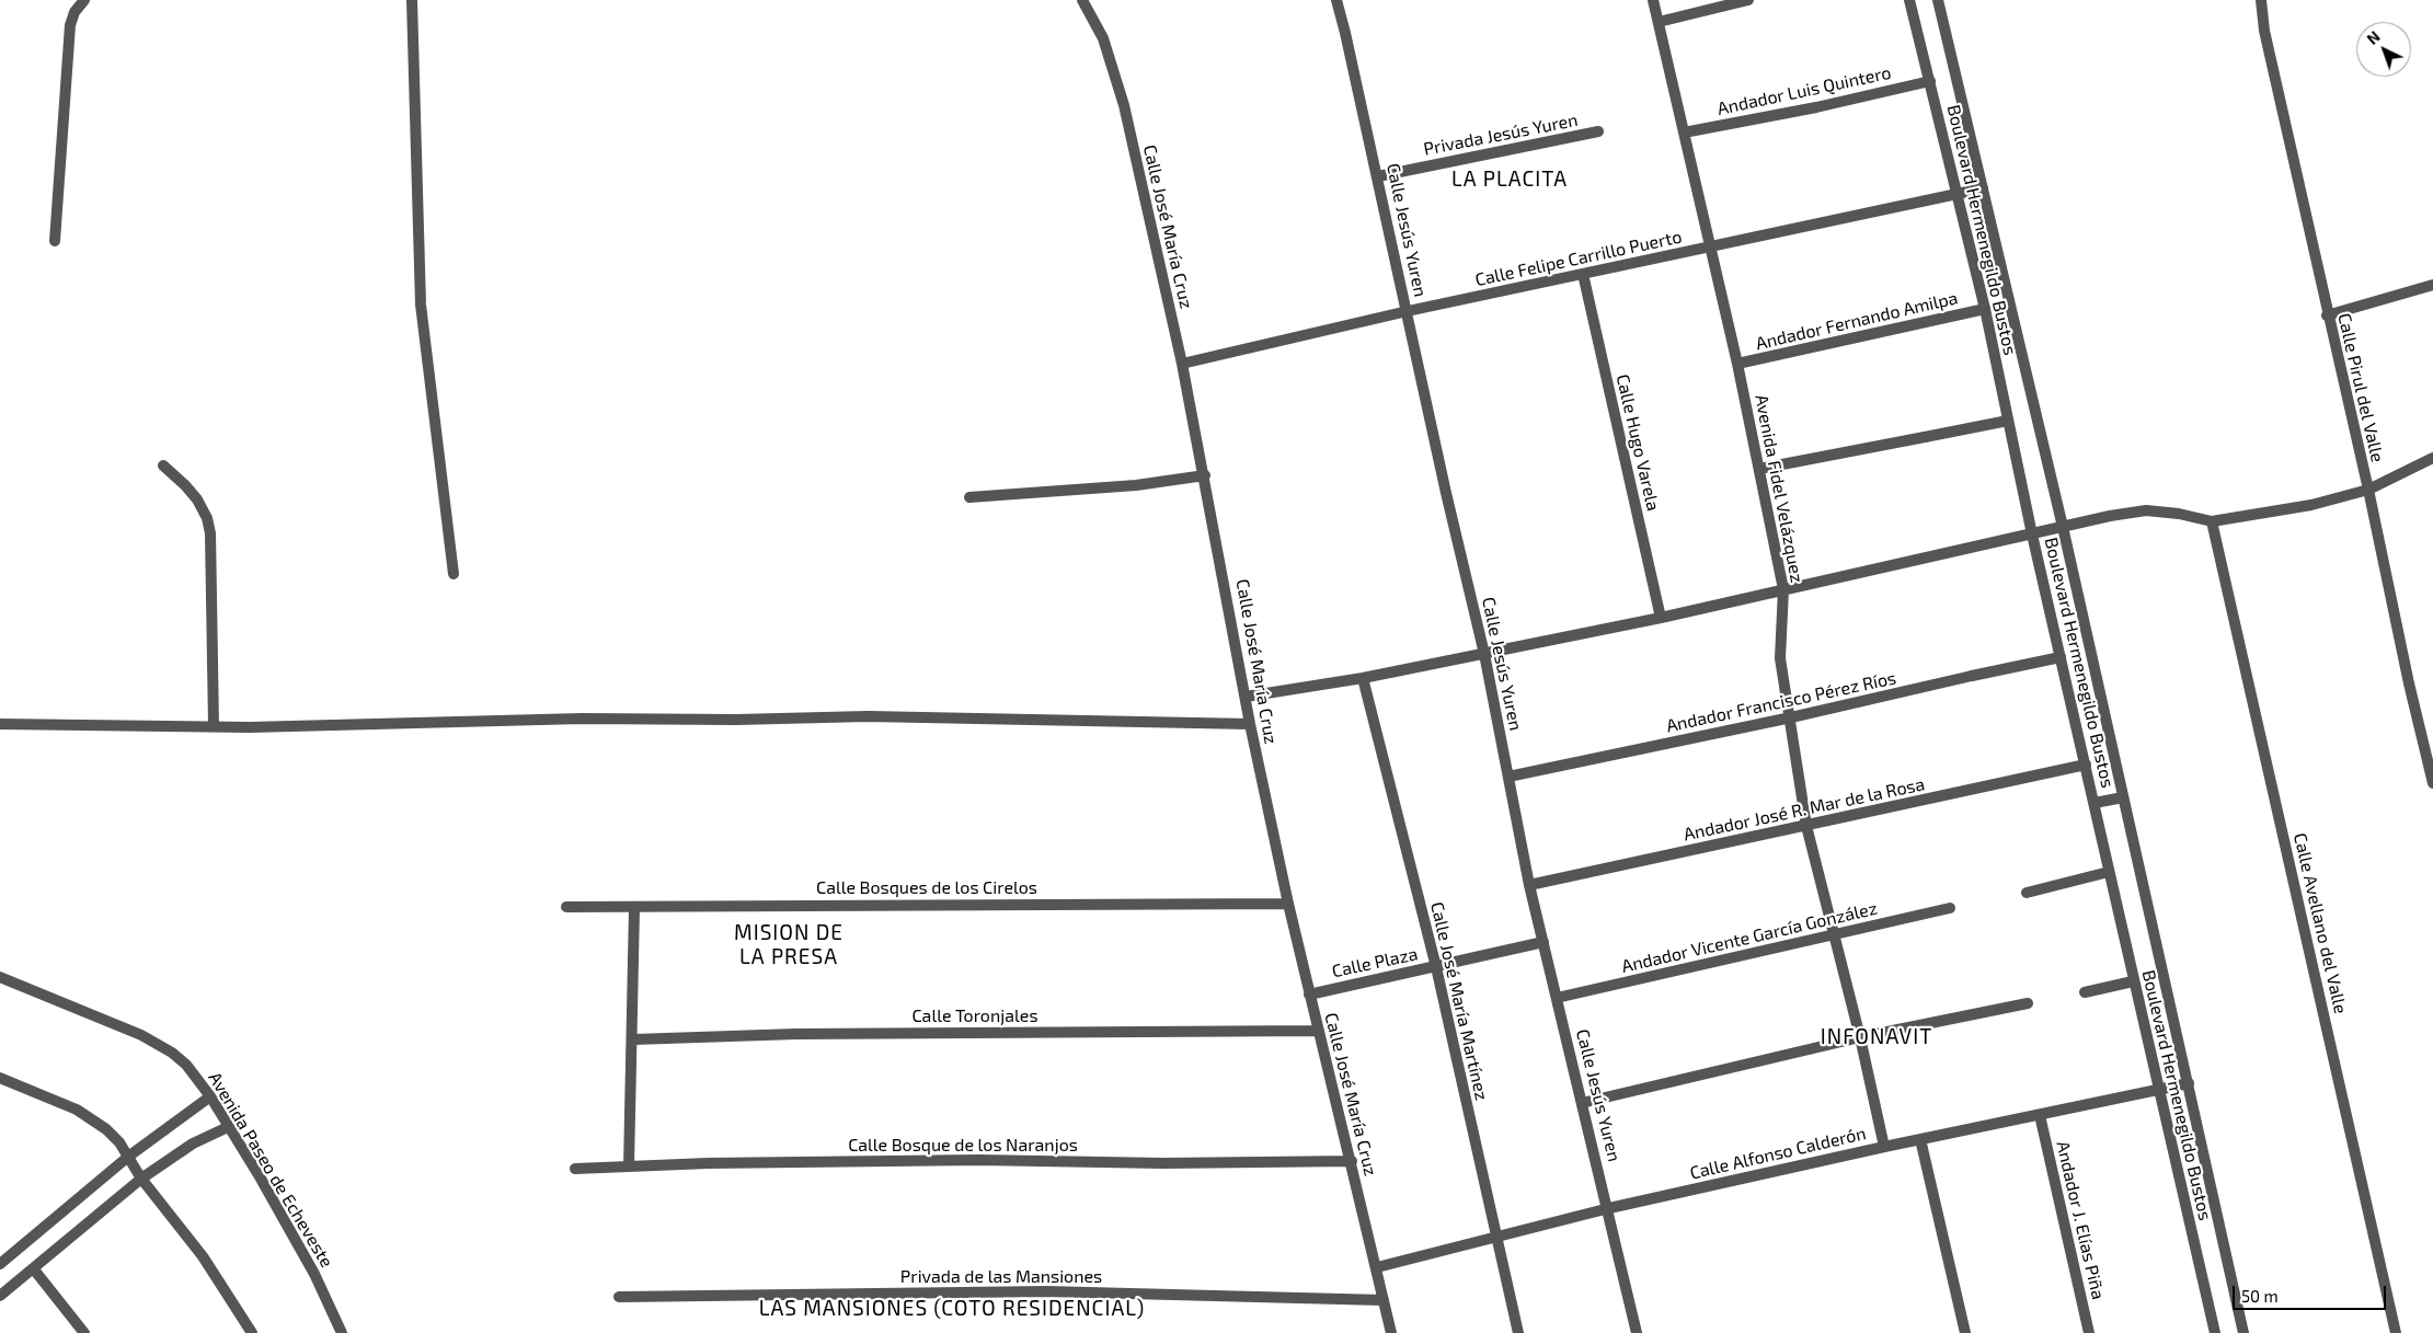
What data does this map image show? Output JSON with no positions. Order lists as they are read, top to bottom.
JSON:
{
  "streets": {
    "street": [
      "Andador Luis Quintero",
      "Privada Jesús Yuren",
      "Calle José María Cruz",
      "Calle Jesús Yuren",
      "Boulevard Hermenegildo Bustos",
      "Calle Felipe Carrillo Puerto",
      "Andador Fernando Amilpa",
      "Calle Pirul del Valle",
      "Calle Hugo Varela",
      "Avenida Fidel Velázquez",
      "Andador Francisco Pérez Ríos",
      "Andador José R. Mar de la Rosa",
      "Calle Bosques de los Cirelos",
      "Calle Avellano del Valle",
      "Andador Vicente García González",
      "Calle Plaza",
      "Calle José María Martínez",
      "Calle Toronjales",
      "Calle Bosque de los Naranjos",
      "Calle Alfonso Calderón",
      "Avenida Paseo de Echeveste",
      "Andador J. Elías Piña",
      "Privada de las Mansiones"
    ]
  },
  "crossings": [
    ["Andador Luis Quintero", "Boulevard Hermenegildo Bustos"],
    ["Andador Luis Quintero", "Avenida Fidel Velázquez"],
    ["Privada Jesús Yuren", "Calle Jesús Yuren"],
    ["Calle José María Cruz", "Calle Felipe Carrillo Puerto"],
    ["Calle José María Cruz", "Calle Bosques de los Cirelos"],
    ["Calle José María Cruz", "Calle Plaza"],
    ["Calle José María Cruz", "Calle Toronjales"],
    ["Calle José María Cruz", "Calle Bosque de los Naranjos"],
    ["Calle José María Cruz", "Calle Alfonso Calderón"],
    ["Calle José María Cruz", "Privada de las Mansiones"],
    ["Calle Jesús Yuren", "Calle Felipe Carrillo Puerto"],
    ["Calle Jesús Yuren", "Andador Francisco Pérez Ríos"],
    ["Calle Jesús Yuren", "Andador José R. Mar de la Rosa"],
    ["Calle Jesús Yuren", "Andador Vicente García González"],
    ["Calle Jesús Yuren", "Calle Plaza"],
    ["Calle Jesús Yuren", "Calle Alfonso Calderón"],
    ["Boulevard Hermenegildo Bustos", "Calle Felipe Carrillo Puerto"],
    ["Boulevard Hermenegildo Bustos", "Andador Fernando Amilpa"],
    ["Boulevard Hermenegildo Bustos", "Andador Francisco Pérez Ríos"],
    ["Boulevard Hermenegildo Bustos", "Andador José R. Mar de la Rosa"],
    ["Boulevard Hermenegildo Bustos", "Calle Alfonso Calderón"],
    ["Calle Felipe Carrillo Puerto", "Calle Hugo Varela"],
    ["Calle Felipe Carrillo Puerto", "Avenida Fidel Velázquez"],
    ["Andador Fernando Amilpa", "Avenida Fidel Velázquez"],
    ["Avenida Fidel Velázquez", "Andador Francisco Pérez Ríos"],
    ["Avenida Fidel Velázquez", "Andador José R. Mar de la Rosa"],
    ["Avenida Fidel Velázquez", "Andador Vicente García González"],
    ["Avenida Fidel Velázquez", "Calle Alfonso Calderón"],
    ["Calle Plaza", "Calle José María Martínez"],
    ["Calle José María Martínez", "Calle Alfonso Calderón"],
    ["Calle Alfonso Calderón", "Andador J. Elías Piña"]
  ],
  "districts": [
    "LA PLACITA",
    "MISION DE LA PRESA",
    "INFONAVIT",
    "LAS MANSIONES (COTO RESIDENCIAL)"
  ],
  "scale_bar": "50 m",
  "north": "top left"
}
